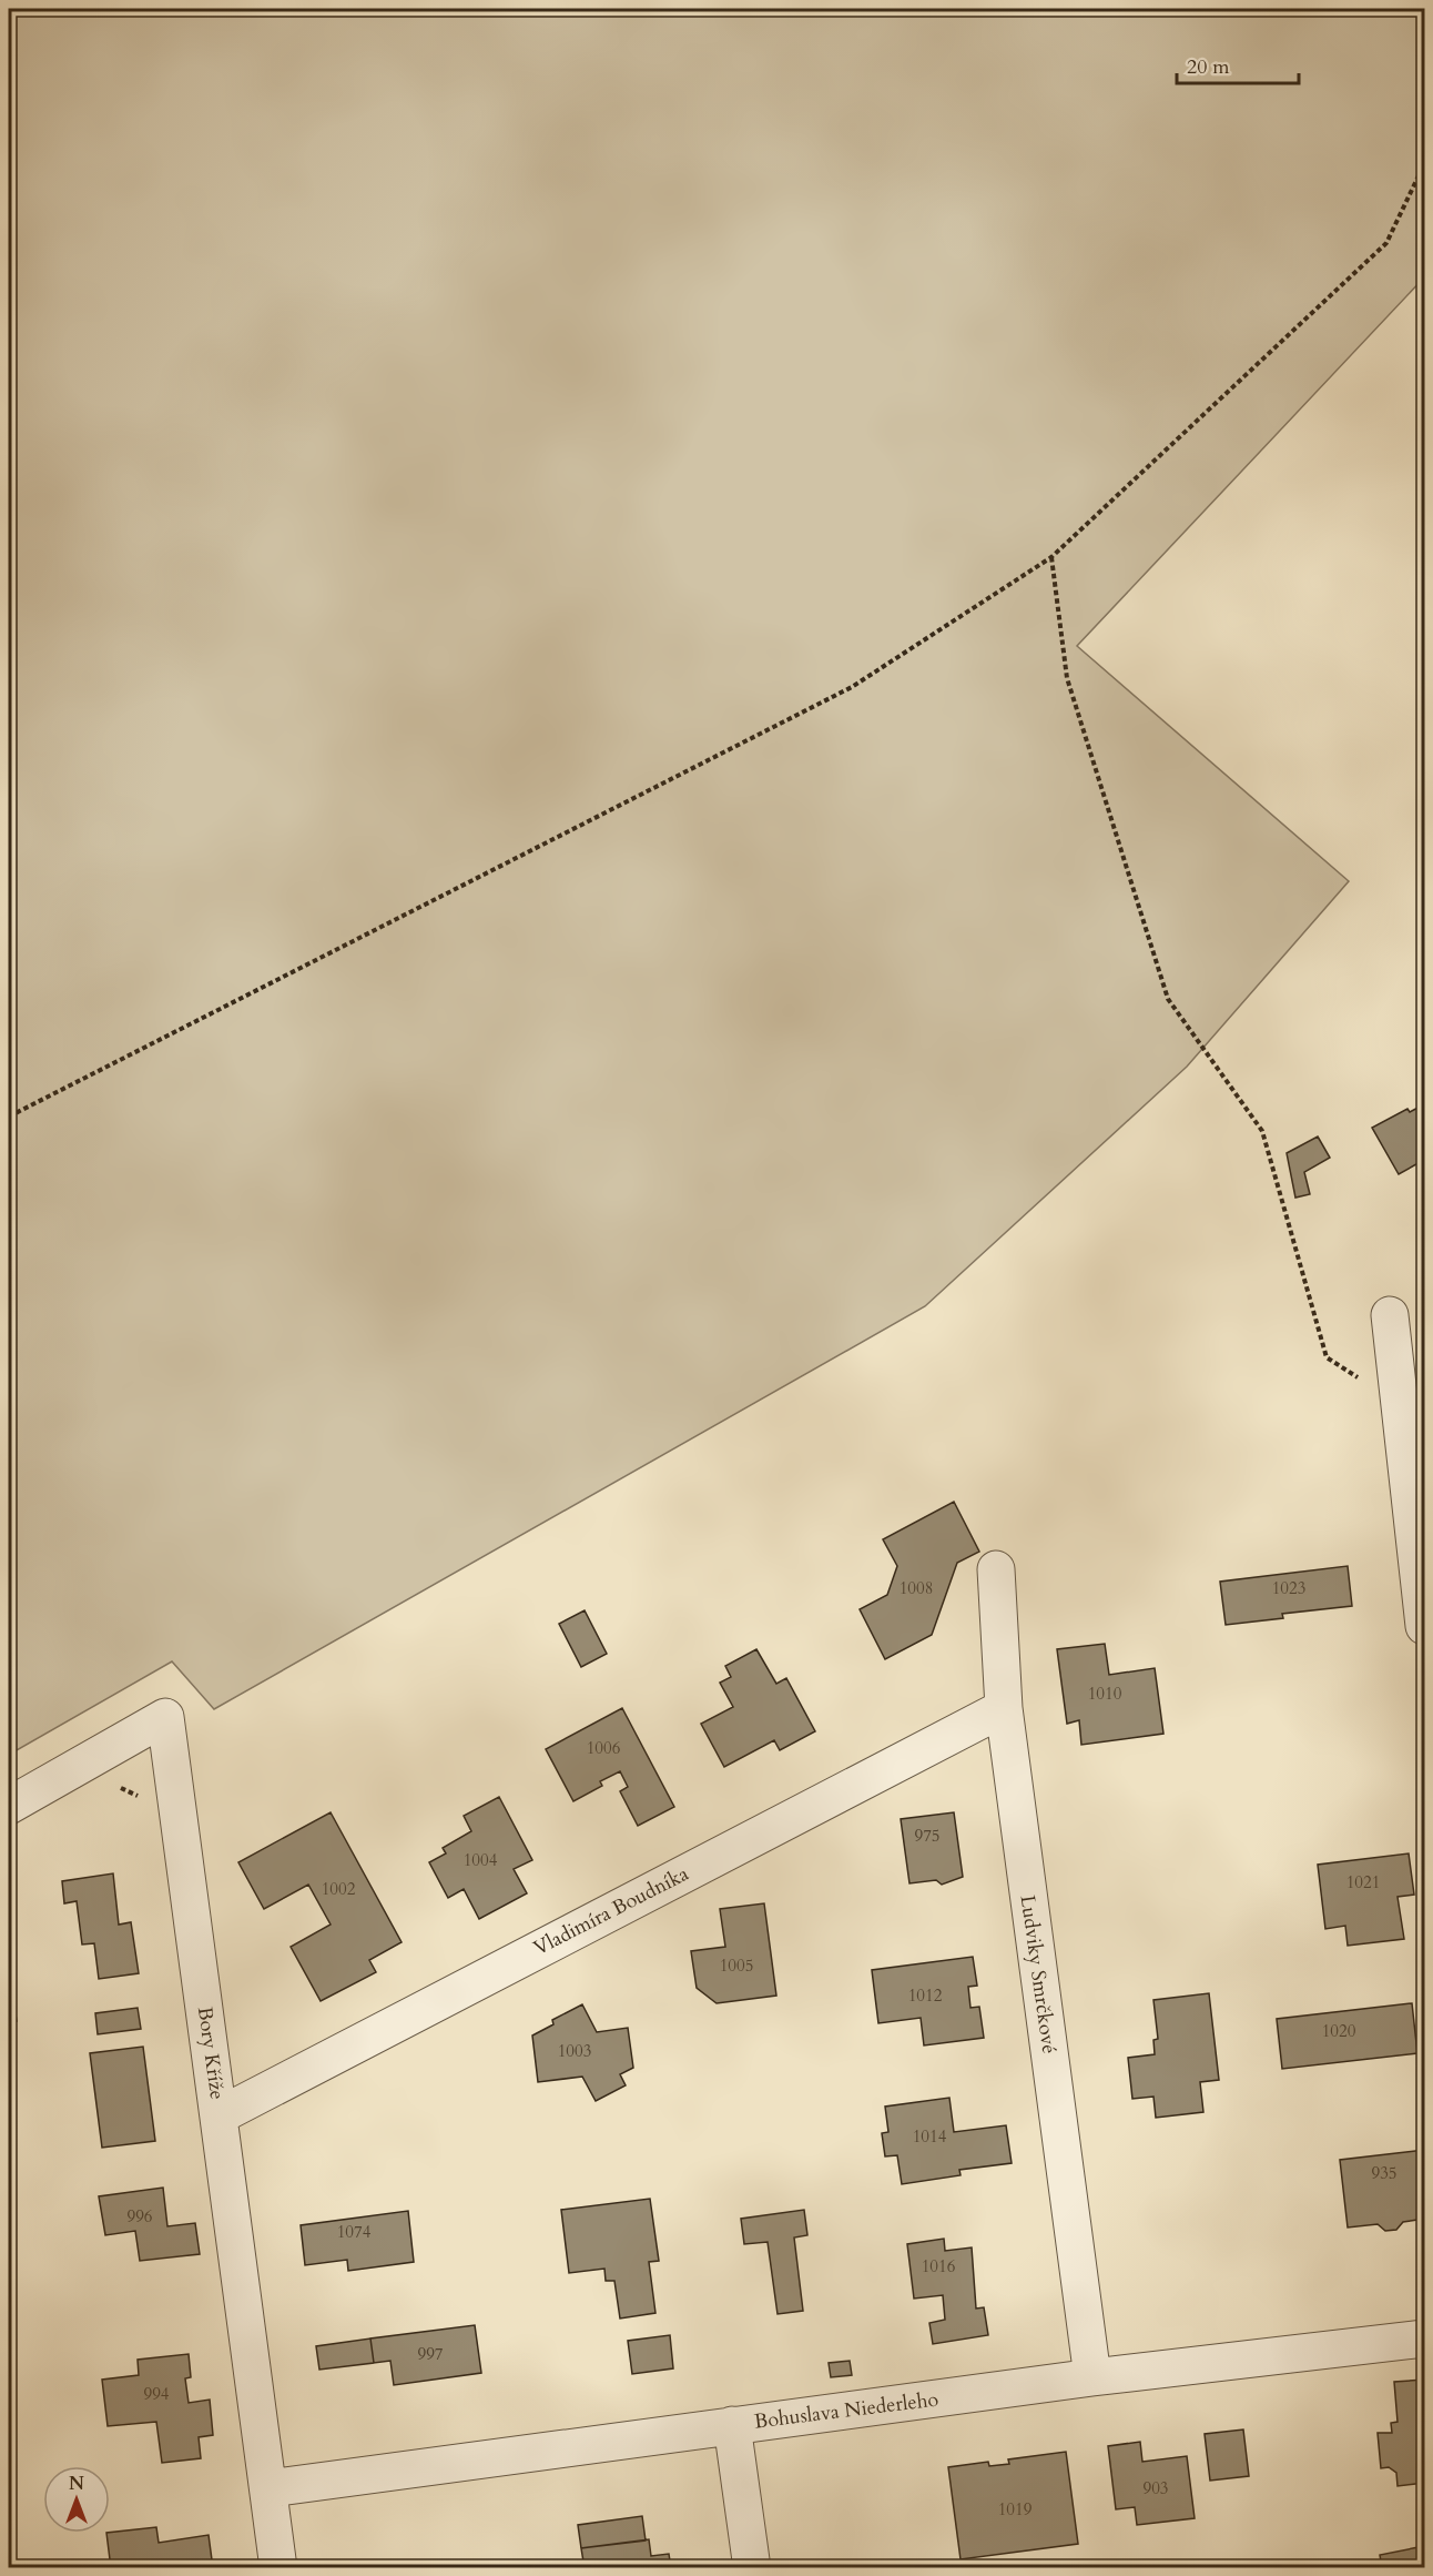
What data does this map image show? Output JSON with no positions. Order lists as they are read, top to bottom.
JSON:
{
  "streets": {
    "street": [
      "Vladimíra Boudníka",
      "Ludviky Smrčkové",
      "Bory Kříže",
      "Bohuslava Niederleho"
    ]
  },
  "crossings": [
    ["Vladimíra Boudníka", "Ludviky Smrčkové"],
    ["Vladimíra Boudníka", "Bory Kříže"],
    ["Ludviky Smrčkové", "Bohuslava Niederleho"],
    ["Bory Kříže", "Bohuslava Niederleho"]
  ],
  "house_numbers": [
    "1008",
    "1023",
    "1010",
    "1006",
    "975",
    "1004",
    "1021",
    "1002",
    "1005",
    "1012",
    "1020",
    "1003",
    "1014",
    "935",
    "996",
    "1074",
    "1016",
    "997",
    "994",
    "903",
    "1019"
  ],
  "scale_bar": "20 m",
  "north": "top"
}
